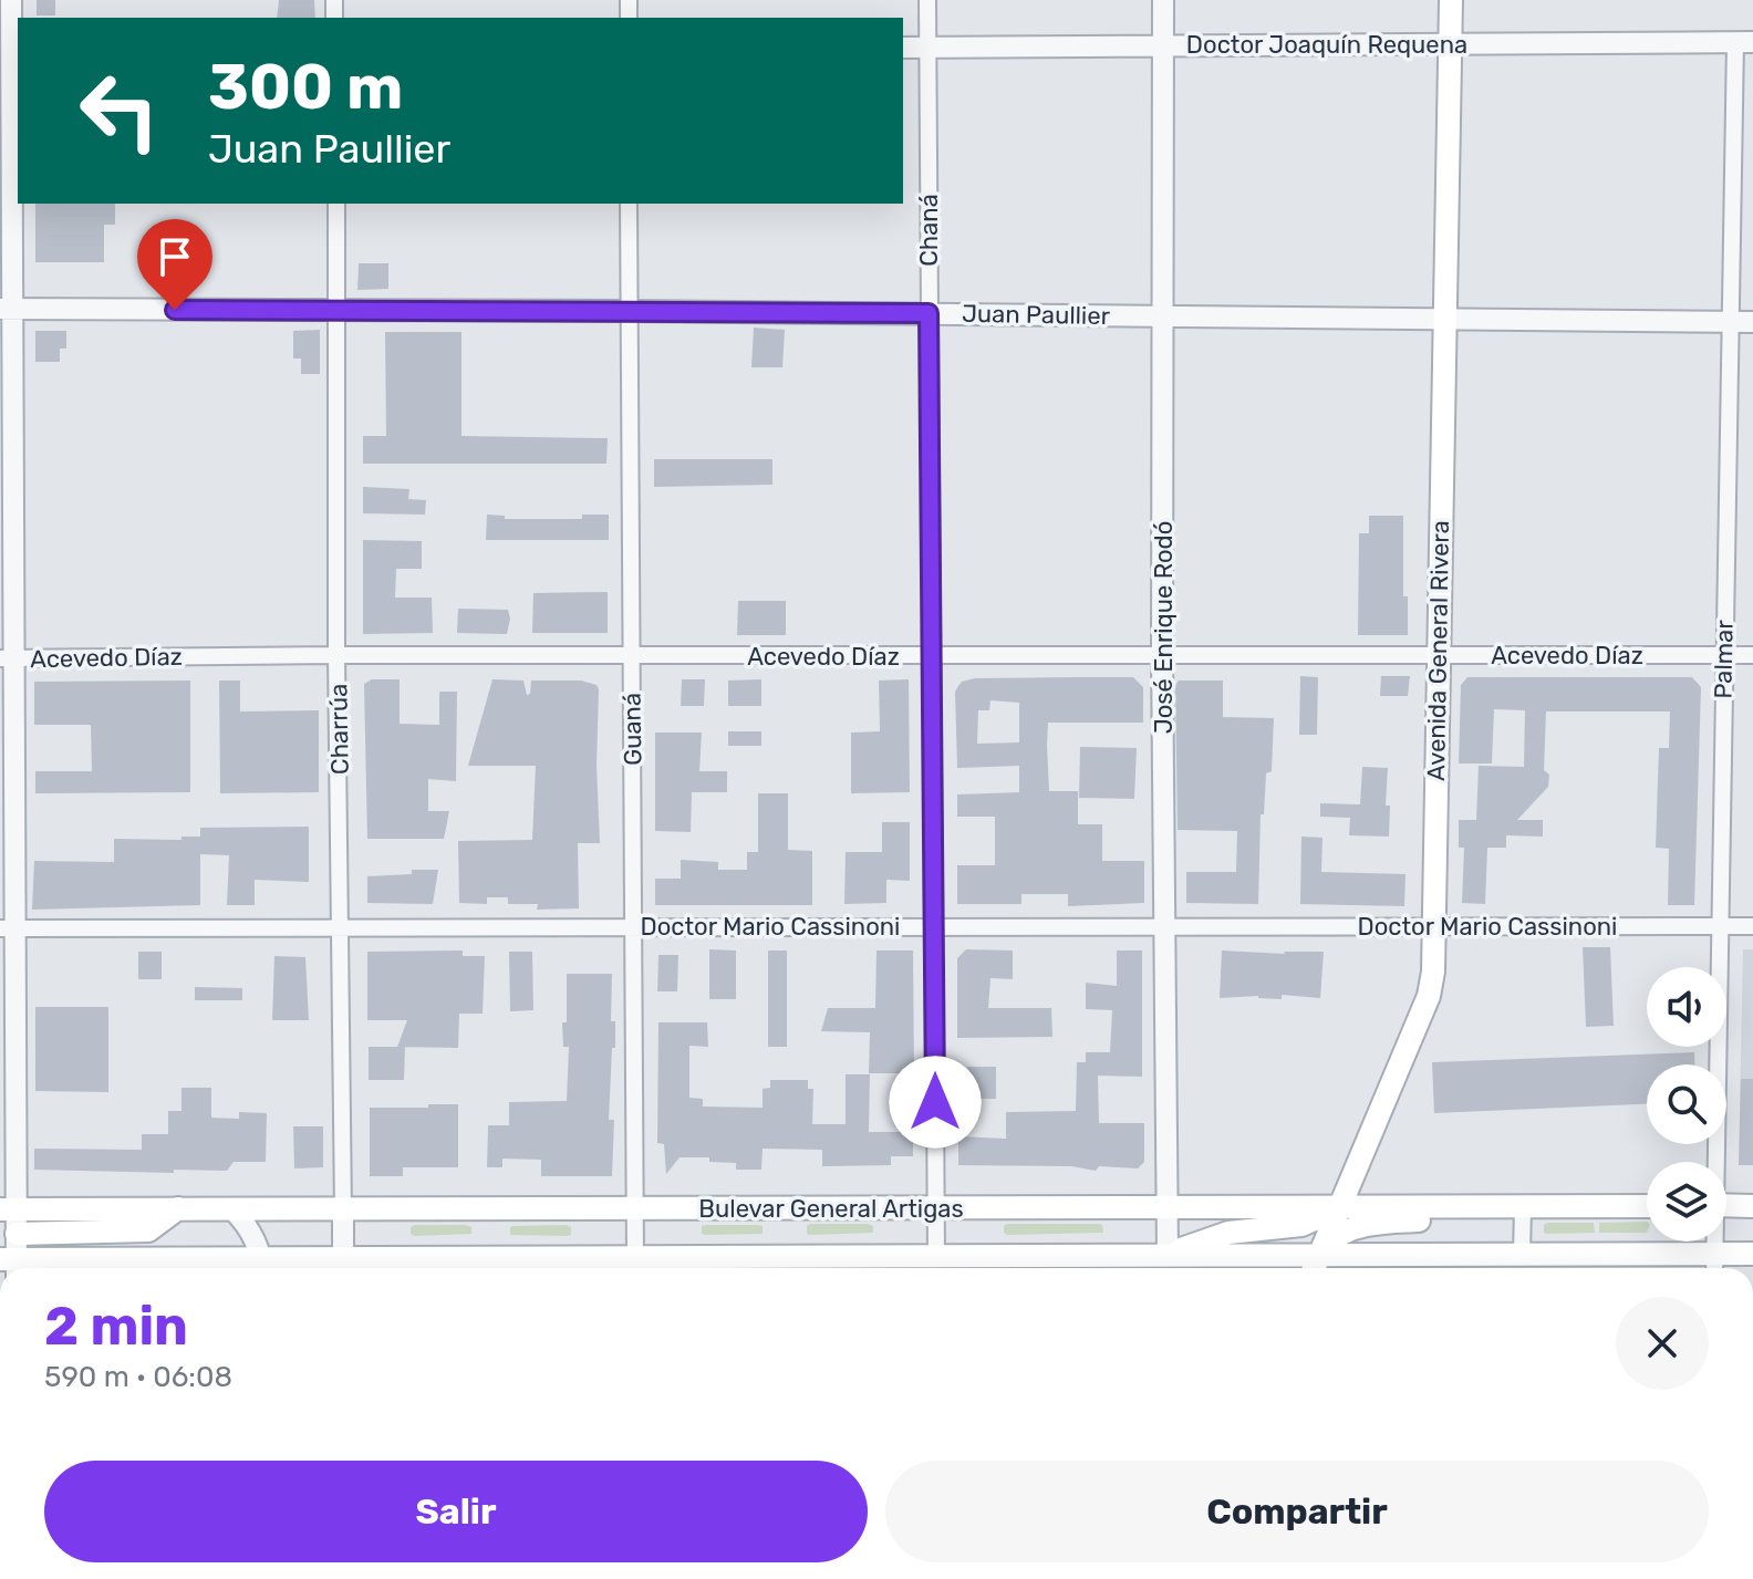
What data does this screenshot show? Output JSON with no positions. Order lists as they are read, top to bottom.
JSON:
{
  "streets": {
    "main road": ["Avenida General Rivera", "Bulevar General Artigas"],
    "street": [
      "Doctor Joaquín Requena",
      "Chaná",
      "Juan Paullier",
      "José Enrique Rodó",
      "Acevedo Díaz",
      "Palmar",
      "Charrúa",
      "Guaná",
      "Doctor Mario Cassinoni"
    ]
  },
  "crossings": [
    ["Doctor Joaquín Requena", "Chaná"],
    ["Doctor Joaquín Requena", "José Enrique Rodó"],
    ["Doctor Joaquín Requena", "Avenida General Rivera"],
    ["Doctor Joaquín Requena", "Palmar"],
    ["Chaná", "Juan Paullier"],
    ["Chaná", "Acevedo Díaz"],
    ["Chaná", "Doctor Mario Cassinoni"],
    ["Chaná", "Bulevar General Artigas"],
    ["Juan Paullier", "José Enrique Rodó"],
    ["Juan Paullier", "Avenida General Rivera"],
    ["Juan Paullier", "Palmar"],
    ["Juan Paullier", "Charrúa"],
    ["Juan Paullier", "Guaná"],
    ["José Enrique Rodó", "Acevedo Díaz"],
    ["José Enrique Rodó", "Doctor Mario Cassinoni"],
    ["José Enrique Rodó", "Bulevar General Artigas"],
    ["Avenida General Rivera", "Acevedo Díaz"],
    ["Avenida General Rivera", "Doctor Mario Cassinoni"],
    ["Avenida General Rivera", "Bulevar General Artigas"],
    ["Acevedo Díaz", "Palmar"],
    ["Acevedo Díaz", "Charrúa"],
    ["Acevedo Díaz", "Guaná"],
    ["Palmar", "Doctor Mario Cassinoni"],
    ["Palmar", "Bulevar General Artigas"],
    ["Charrúa", "Doctor Mario Cassinoni"],
    ["Charrúa", "Bulevar General Artigas"],
    ["Guaná", "Doctor Mario Cassinoni"],
    ["Guaná", "Bulevar General Artigas"]
  ],
  "page": {
    "turn": ["300 m", "Juan Paullier"],
    "heading": ["2 min", "590 m · 06:08"],
    "buttons": ["Salir", "Compartir"]
  }
}
